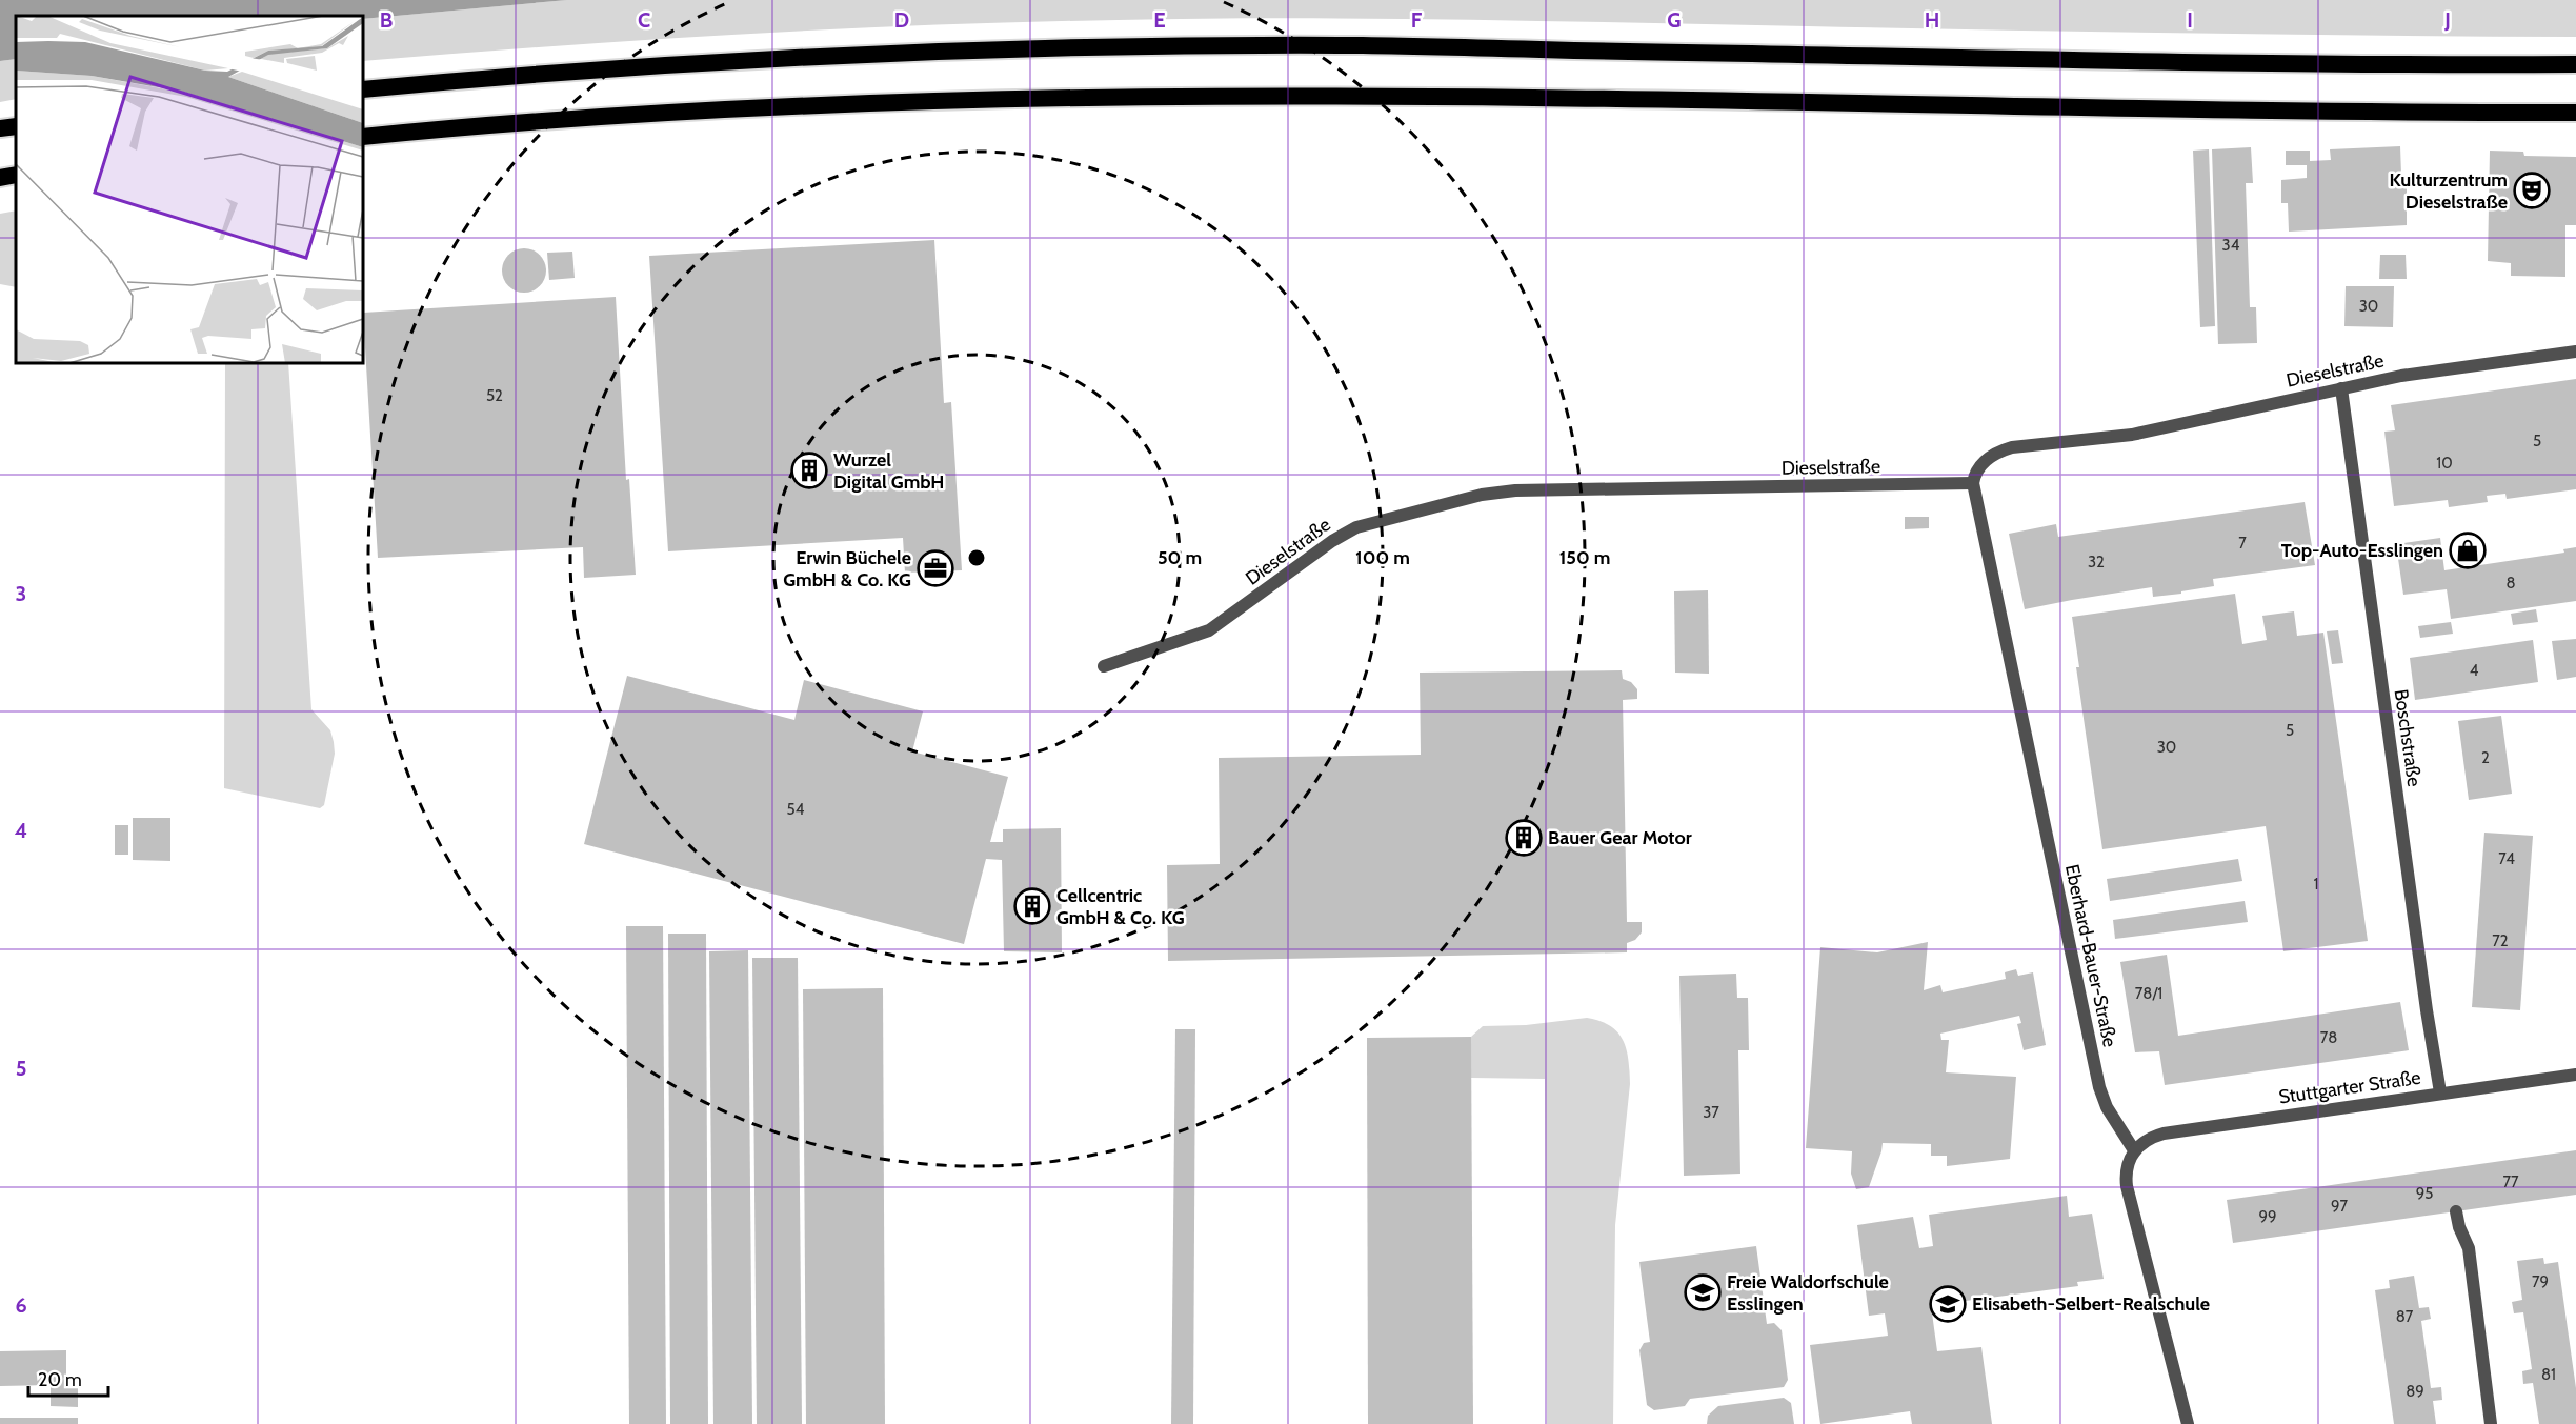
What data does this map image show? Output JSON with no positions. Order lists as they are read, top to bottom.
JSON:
{
  "streets": {
    "street": [
      "Dieselstraße",
      "Boschstraße",
      "Eberhard-Bauer-Straße",
      "Stuttgarter Straße"
    ]
  },
  "crossings": [
    ["Dieselstraße", "Boschstraße"],
    ["Dieselstraße", "Eberhard-Bauer-Straße"],
    ["Boschstraße", "Stuttgarter Straße"],
    ["Eberhard-Bauer-Straße", "Stuttgarter Straße"]
  ],
  "places": {
    "theatre": ["Kulturzentrum Dieselstraße"],
    "building": ["Wurzel Digital GmbH", "Bauer Gear Motor", "Cellcentric GmbH & Co. KG"],
    "shop": ["Top-Auto-Esslingen"],
    "office": ["Erwin Büchele GmbH & Co. KG"],
    "school or university": ["Freie Waldorfschule Esslingen", "Elisabeth-Selbert-Realschule"]
  },
  "house_numbers": [
    "34",
    "30",
    "52",
    "5",
    "10",
    "7",
    "32",
    "8",
    "4",
    "5",
    "30",
    "2",
    "54",
    "74",
    "1",
    "72",
    "78/1",
    "78",
    "37",
    "77",
    "95",
    "97",
    "99",
    "79",
    "87",
    "81",
    "89"
  ],
  "scale_bar": "20 m",
  "grid": {
    "columns": [
      "B",
      "C",
      "D",
      "E",
      "F",
      "G",
      "H",
      "I",
      "J"
    ],
    "rows": [
      "3",
      "4",
      "5",
      "6"
    ]
  },
  "rings": ["50 m", "100 m", "150 m"]
}
